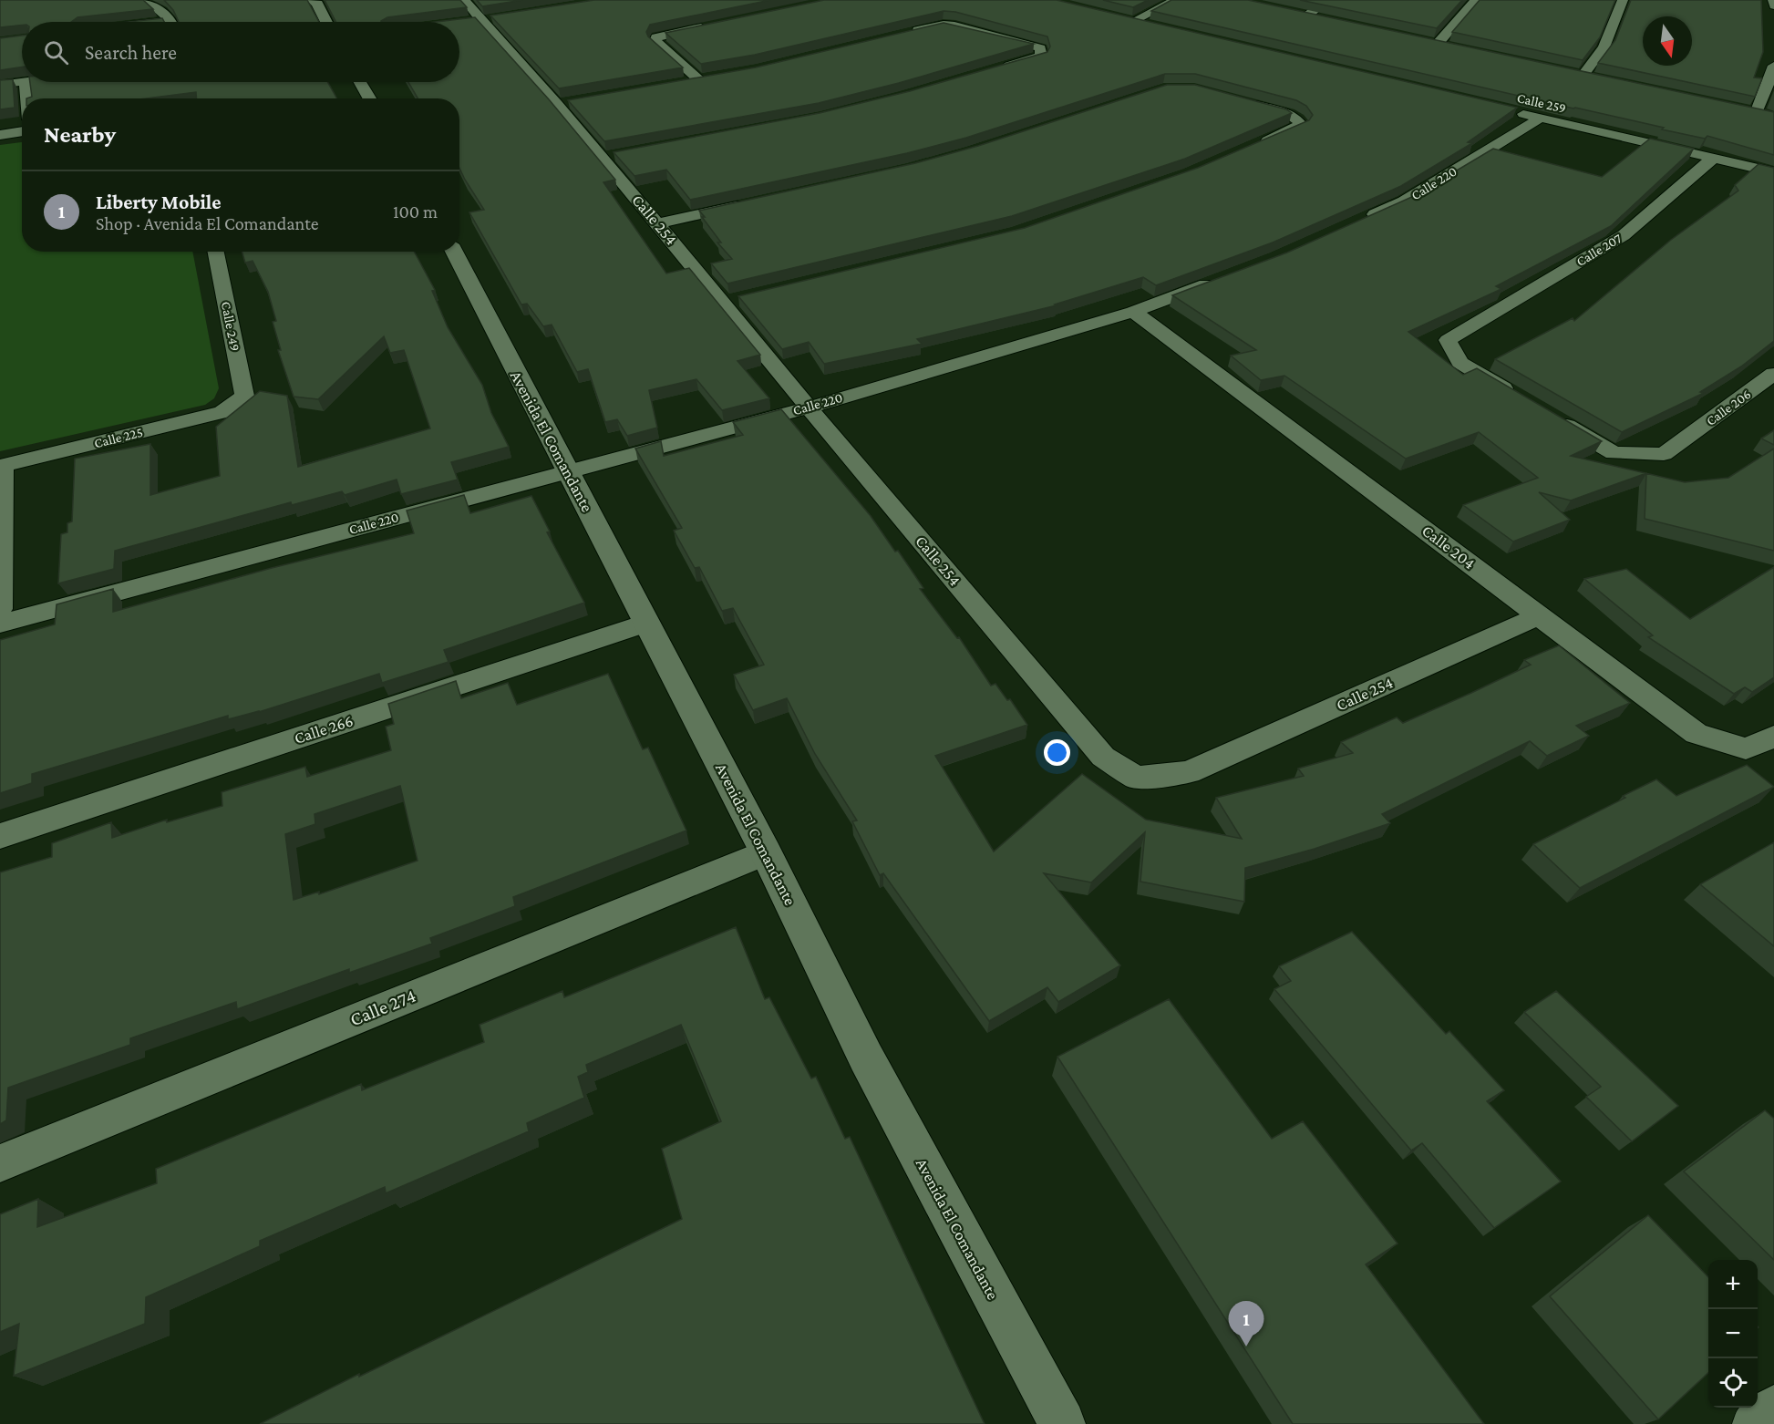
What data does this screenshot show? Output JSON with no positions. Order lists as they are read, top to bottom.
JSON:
{
  "streets": {
    "street": [
      "Calle 259",
      "Calle 220",
      "Calle 254",
      "Calle 207",
      "Calle 249",
      "Calle 206",
      "Calle 225",
      "Avenida El Comandante",
      "Calle 204",
      "Calle 266",
      "Calle 274"
    ]
  },
  "crossings": [
    ["Calle 259", "Calle 220"],
    ["Calle 259", "Calle 207"],
    ["Calle 220", "Calle 254"],
    ["Calle 220", "Avenida El Comandante"],
    ["Calle 220", "Calle 204"],
    ["Calle 254", "Calle 204"],
    ["Calle 249", "Calle 225"],
    ["Avenida El Comandante", "Calle 266"],
    ["Avenida El Comandante", "Calle 274"]
  ],
  "north": "bottom",
  "page": {
    "search": "Search here",
    "heading": "Nearby",
    "list": [
      {
        "mark": "1",
        "name": "Liberty Mobile",
        "note": "Shop · Avenida El Comandante",
        "value": "100 m"
      }
    ],
    "map_buttons": ["+", "−"],
    "pins": "1"
  }
}
